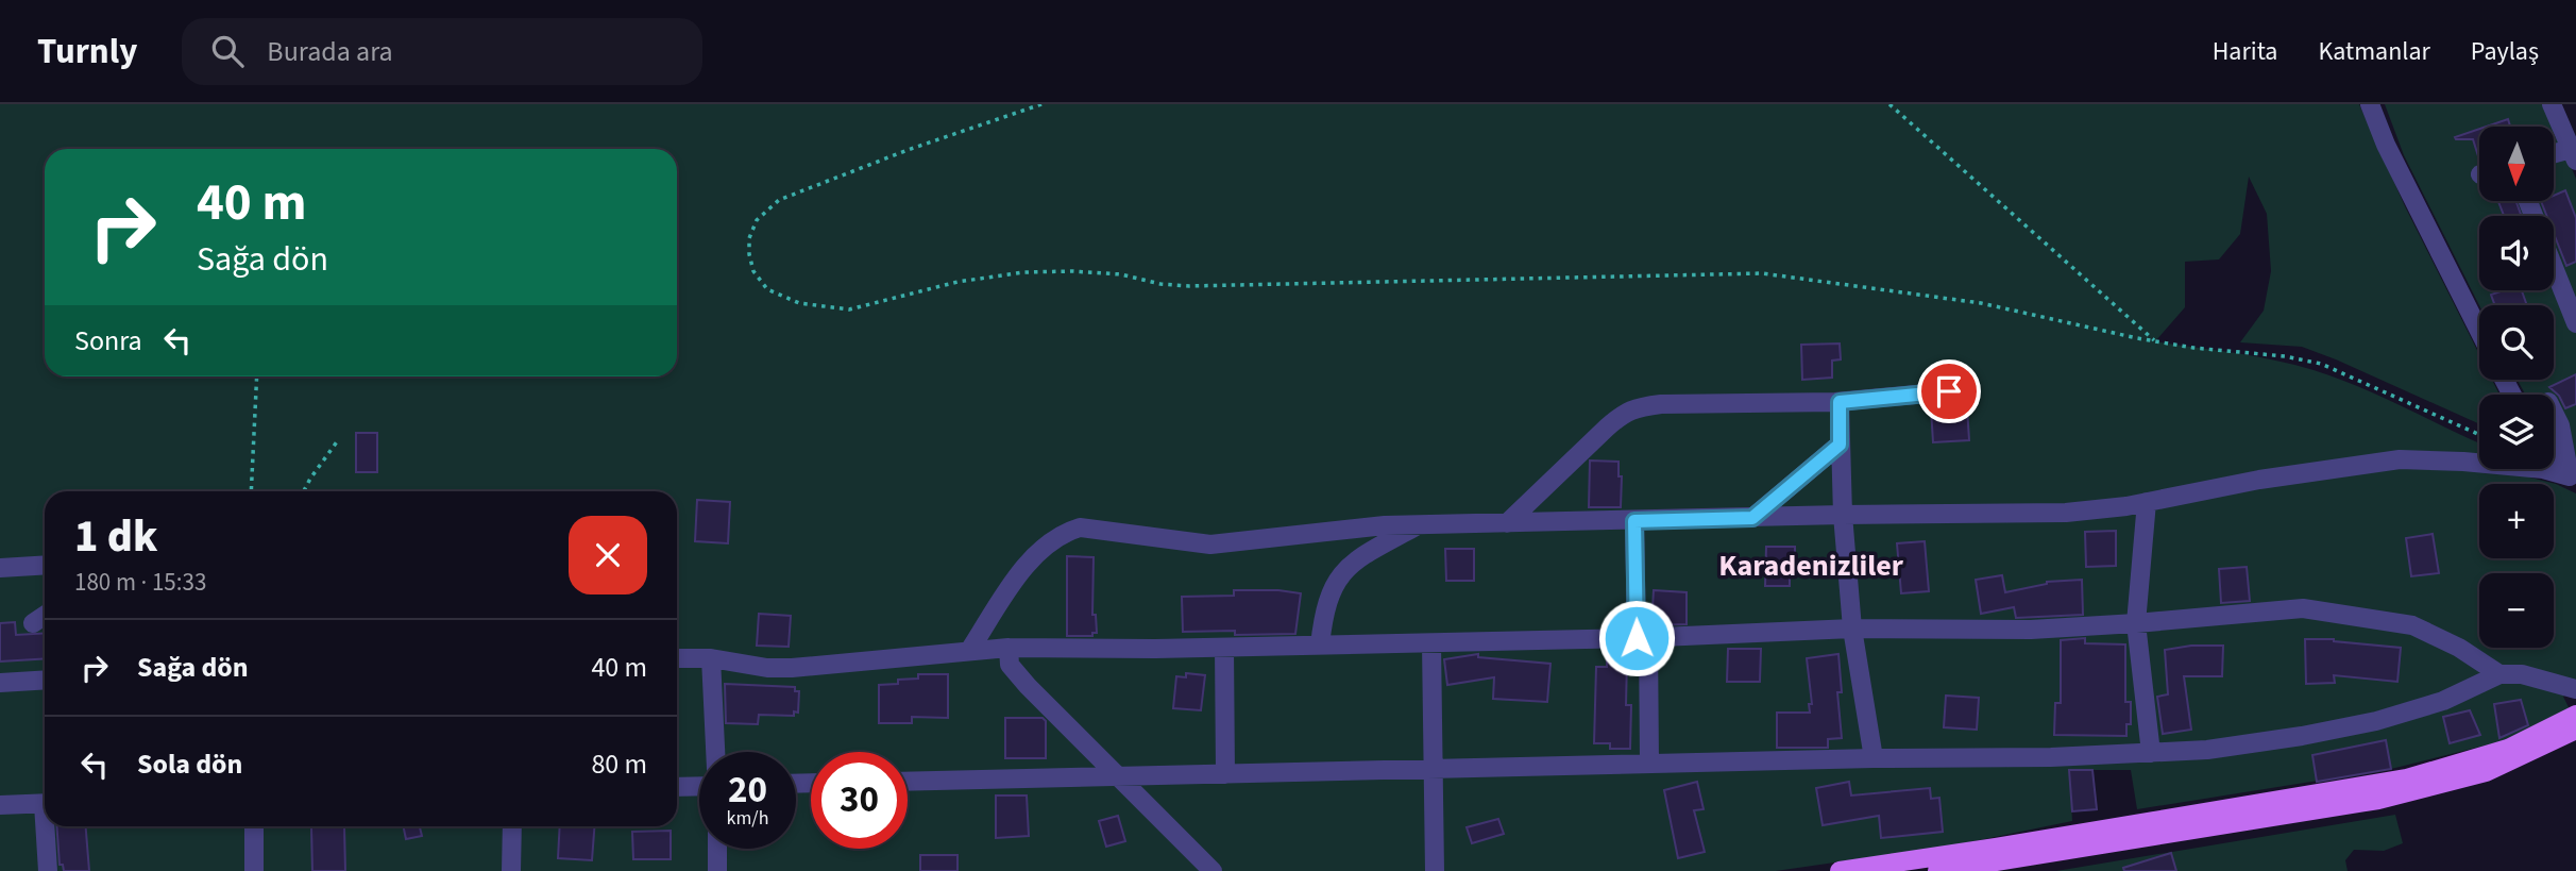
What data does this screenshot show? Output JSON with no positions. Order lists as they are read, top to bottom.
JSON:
{
  "districts": ["Karadenizliler"],
  "north": "bottom",
  "page": {
    "header": "Turnly",
    "search": "Burada ara",
    "nav": ["Harita", "Katmanlar", "Paylaş"],
    "map_buttons": ["+", "−"],
    "turn": ["40 m", "Sağa dön"],
    "then": "Sonra",
    "heading": ["1 dk", "180 m · 15:33"],
    "list": [
      {
        "name": "Sağa dön",
        "value": "40 m"
      },
      {
        "name": "Sola dön",
        "value": "80 m"
      }
    ],
    "speed": "20 km/h",
    "limit": "30"
  }
}
